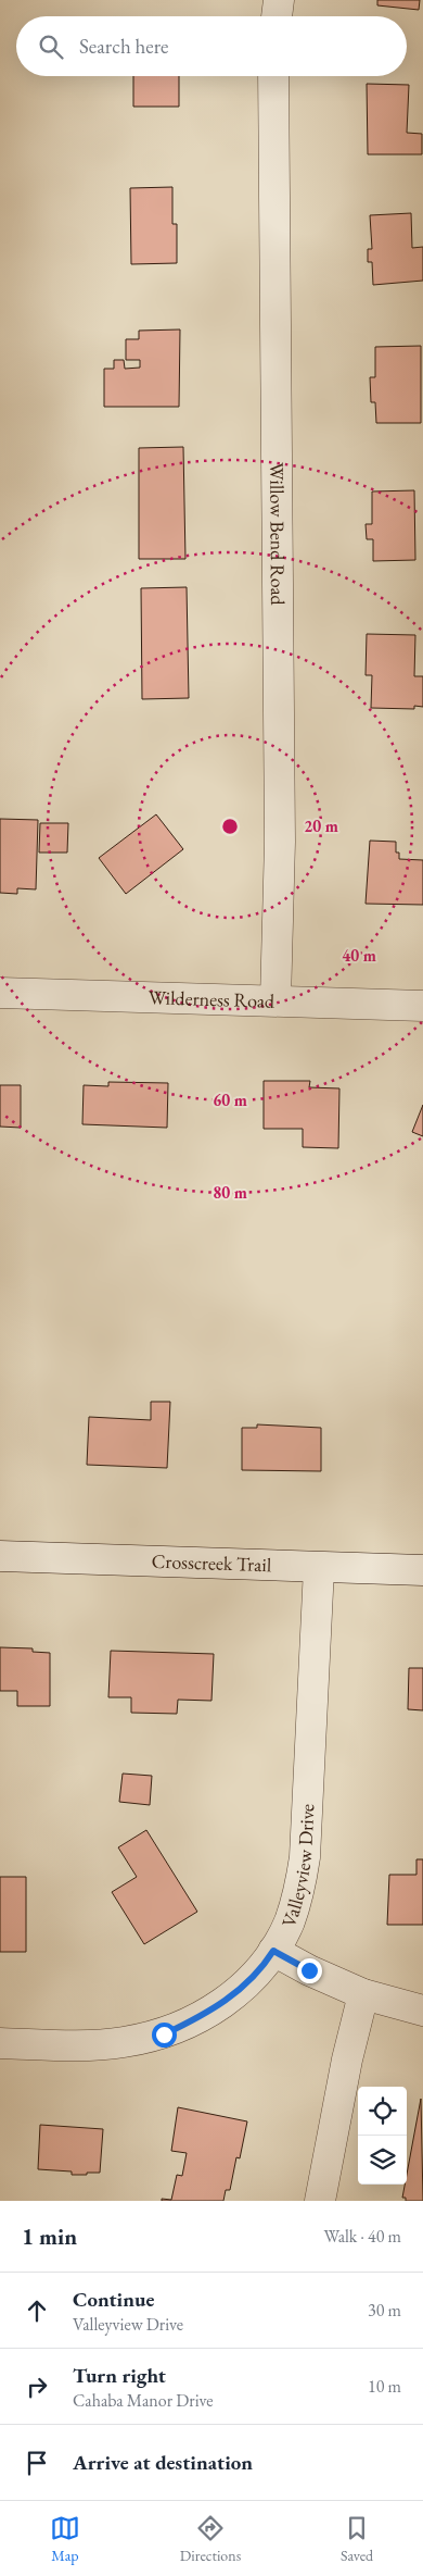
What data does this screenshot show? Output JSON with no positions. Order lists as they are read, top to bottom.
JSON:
{
  "streets": {
    "street": [
      "Willow Bend Road",
      "Wilderness Road",
      "Crosscreek Trail",
      "Valleyview Drive"
    ]
  },
  "crossings": [
    ["Willow Bend Road", "Wilderness Road"],
    ["Crosscreek Trail", "Valleyview Drive"]
  ],
  "page": {
    "search": "Search here",
    "heading": ["1 min", "Walk · 40 m"],
    "list": [
      ["Continue", "Valleyview Drive", "30 m"],
      ["Turn right", "Cahaba Manor Drive", "10 m"],
      "Arrive at destination"
    ],
    "nav": ["Map", "Directions", "Saved"]
  },
  "rings": [
    "20 m",
    "40 m",
    "60 m",
    "80 m"
  ]
}
